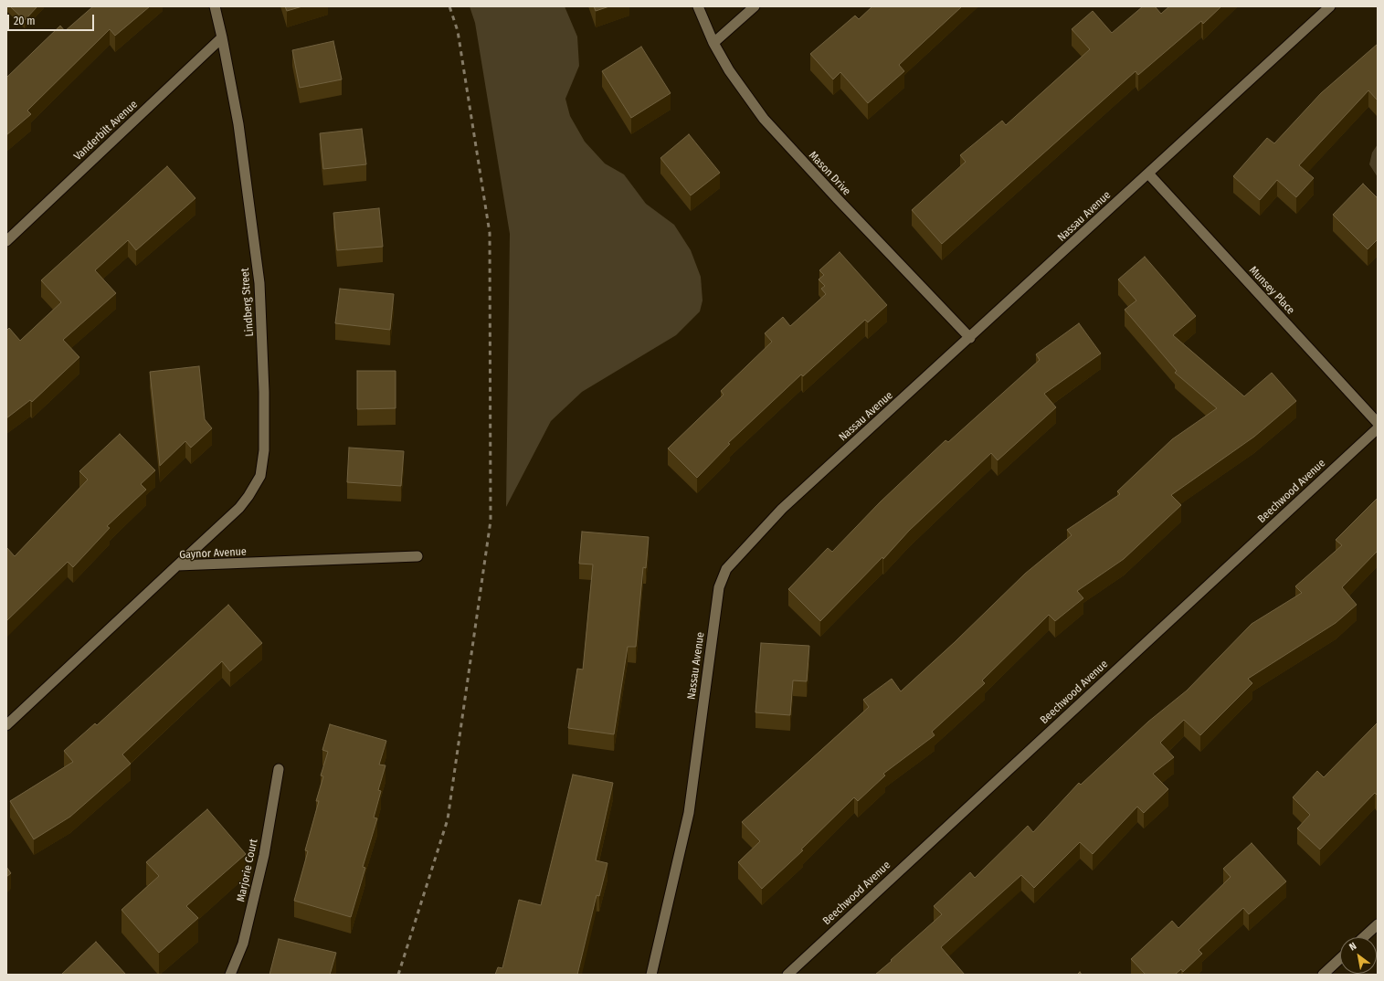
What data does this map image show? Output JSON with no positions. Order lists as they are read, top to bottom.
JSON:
{
  "streets": {
    "street": [
      "Vanderbilt Avenue",
      "Mason Drive",
      "Nassau Avenue",
      "Munsey Place",
      "Lindberg Street",
      "Beechwood Avenue",
      "Gaynor Avenue",
      "Marjorie Court"
    ]
  },
  "crossings": [
    ["Vanderbilt Avenue", "Lindberg Street"],
    ["Mason Drive", "Nassau Avenue"],
    ["Nassau Avenue", "Munsey Place"],
    ["Lindberg Street", "Gaynor Avenue"]
  ],
  "scale_bar": "20 m",
  "north": "top left"
}
